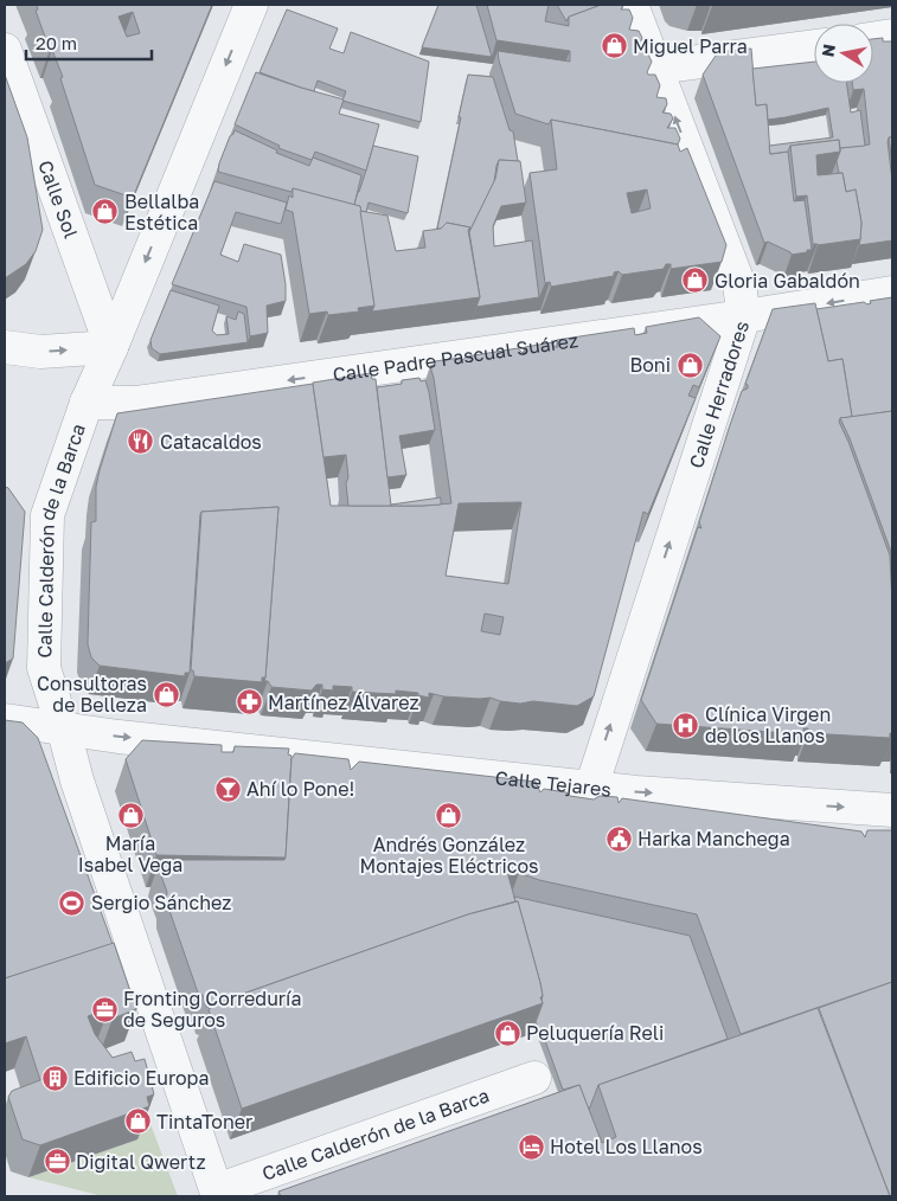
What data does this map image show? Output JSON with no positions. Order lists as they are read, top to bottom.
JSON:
{
  "streets": {
    "street": [
      "Calle Sol",
      "Calle Padre Pascual Suárez",
      "Calle Herradores",
      "Calle Calderón de la Barca",
      "Calle Tejares"
    ]
  },
  "crossings": [
    ["Calle Sol", "Calle Calderón de la Barca"],
    ["Calle Padre Pascual Suárez", "Calle Herradores"],
    ["Calle Padre Pascual Suárez", "Calle Calderón de la Barca"],
    ["Calle Herradores", "Calle Tejares"],
    ["Calle Calderón de la Barca", "Calle Tejares"]
  ],
  "one_way": ["Calle Padre Pascual Suárez", "Calle Herradores", "Calle Tejares"],
  "places": {
    "shop": [
      "Miguel Parra",
      "Bellalba Estética",
      "Gloria Gabaldón",
      "Boni",
      "Consultoras de Belleza",
      "María Isabel Vega",
      "Andrés González Montajes Eléctricos",
      "Peluquería Reli",
      "TintaToner"
    ],
    "restaurant": ["Catacaldos"],
    "pharmacy": ["Martínez Álvarez"],
    "hospital": ["Clínica Virgen de los Llanos"],
    "bar": ["Ahí lo Pone!"],
    "public building": ["Harka Manchega"],
    "sports": ["Sergio Sánchez"],
    "office": ["Fronting Correduría de Seguros", "Digital Qwertz"],
    "building": ["Edificio Europa"],
    "hotel": ["Hotel Los Llanos"]
  },
  "scale_bar": "20 m",
  "north": "left"
}
